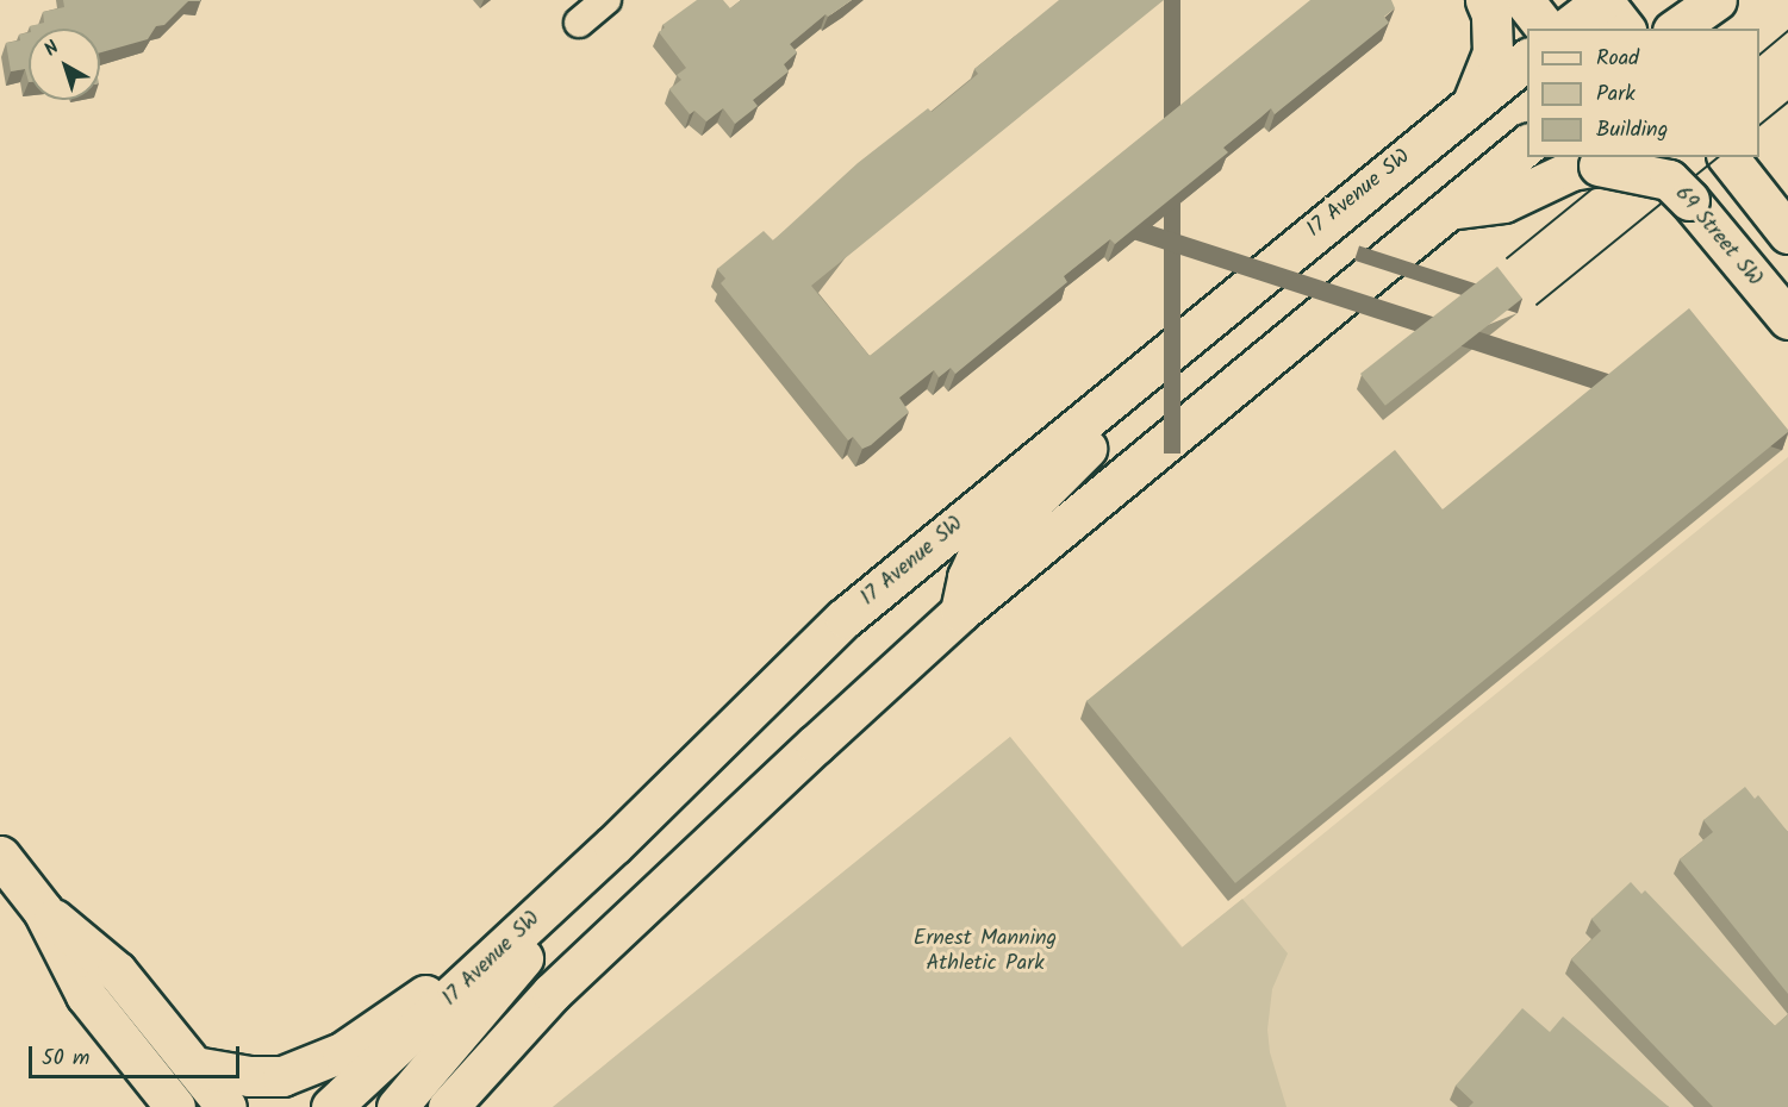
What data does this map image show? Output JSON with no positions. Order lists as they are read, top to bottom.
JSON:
{
  "streets": {
    "main road": ["17 Avenue SW", "69 Street SW"]
  },
  "parks": ["Ernest Manning Athletic Park"],
  "legend": ["Road", "Park", "Building"],
  "scale_bar": "50 m",
  "north": "top left"
}
